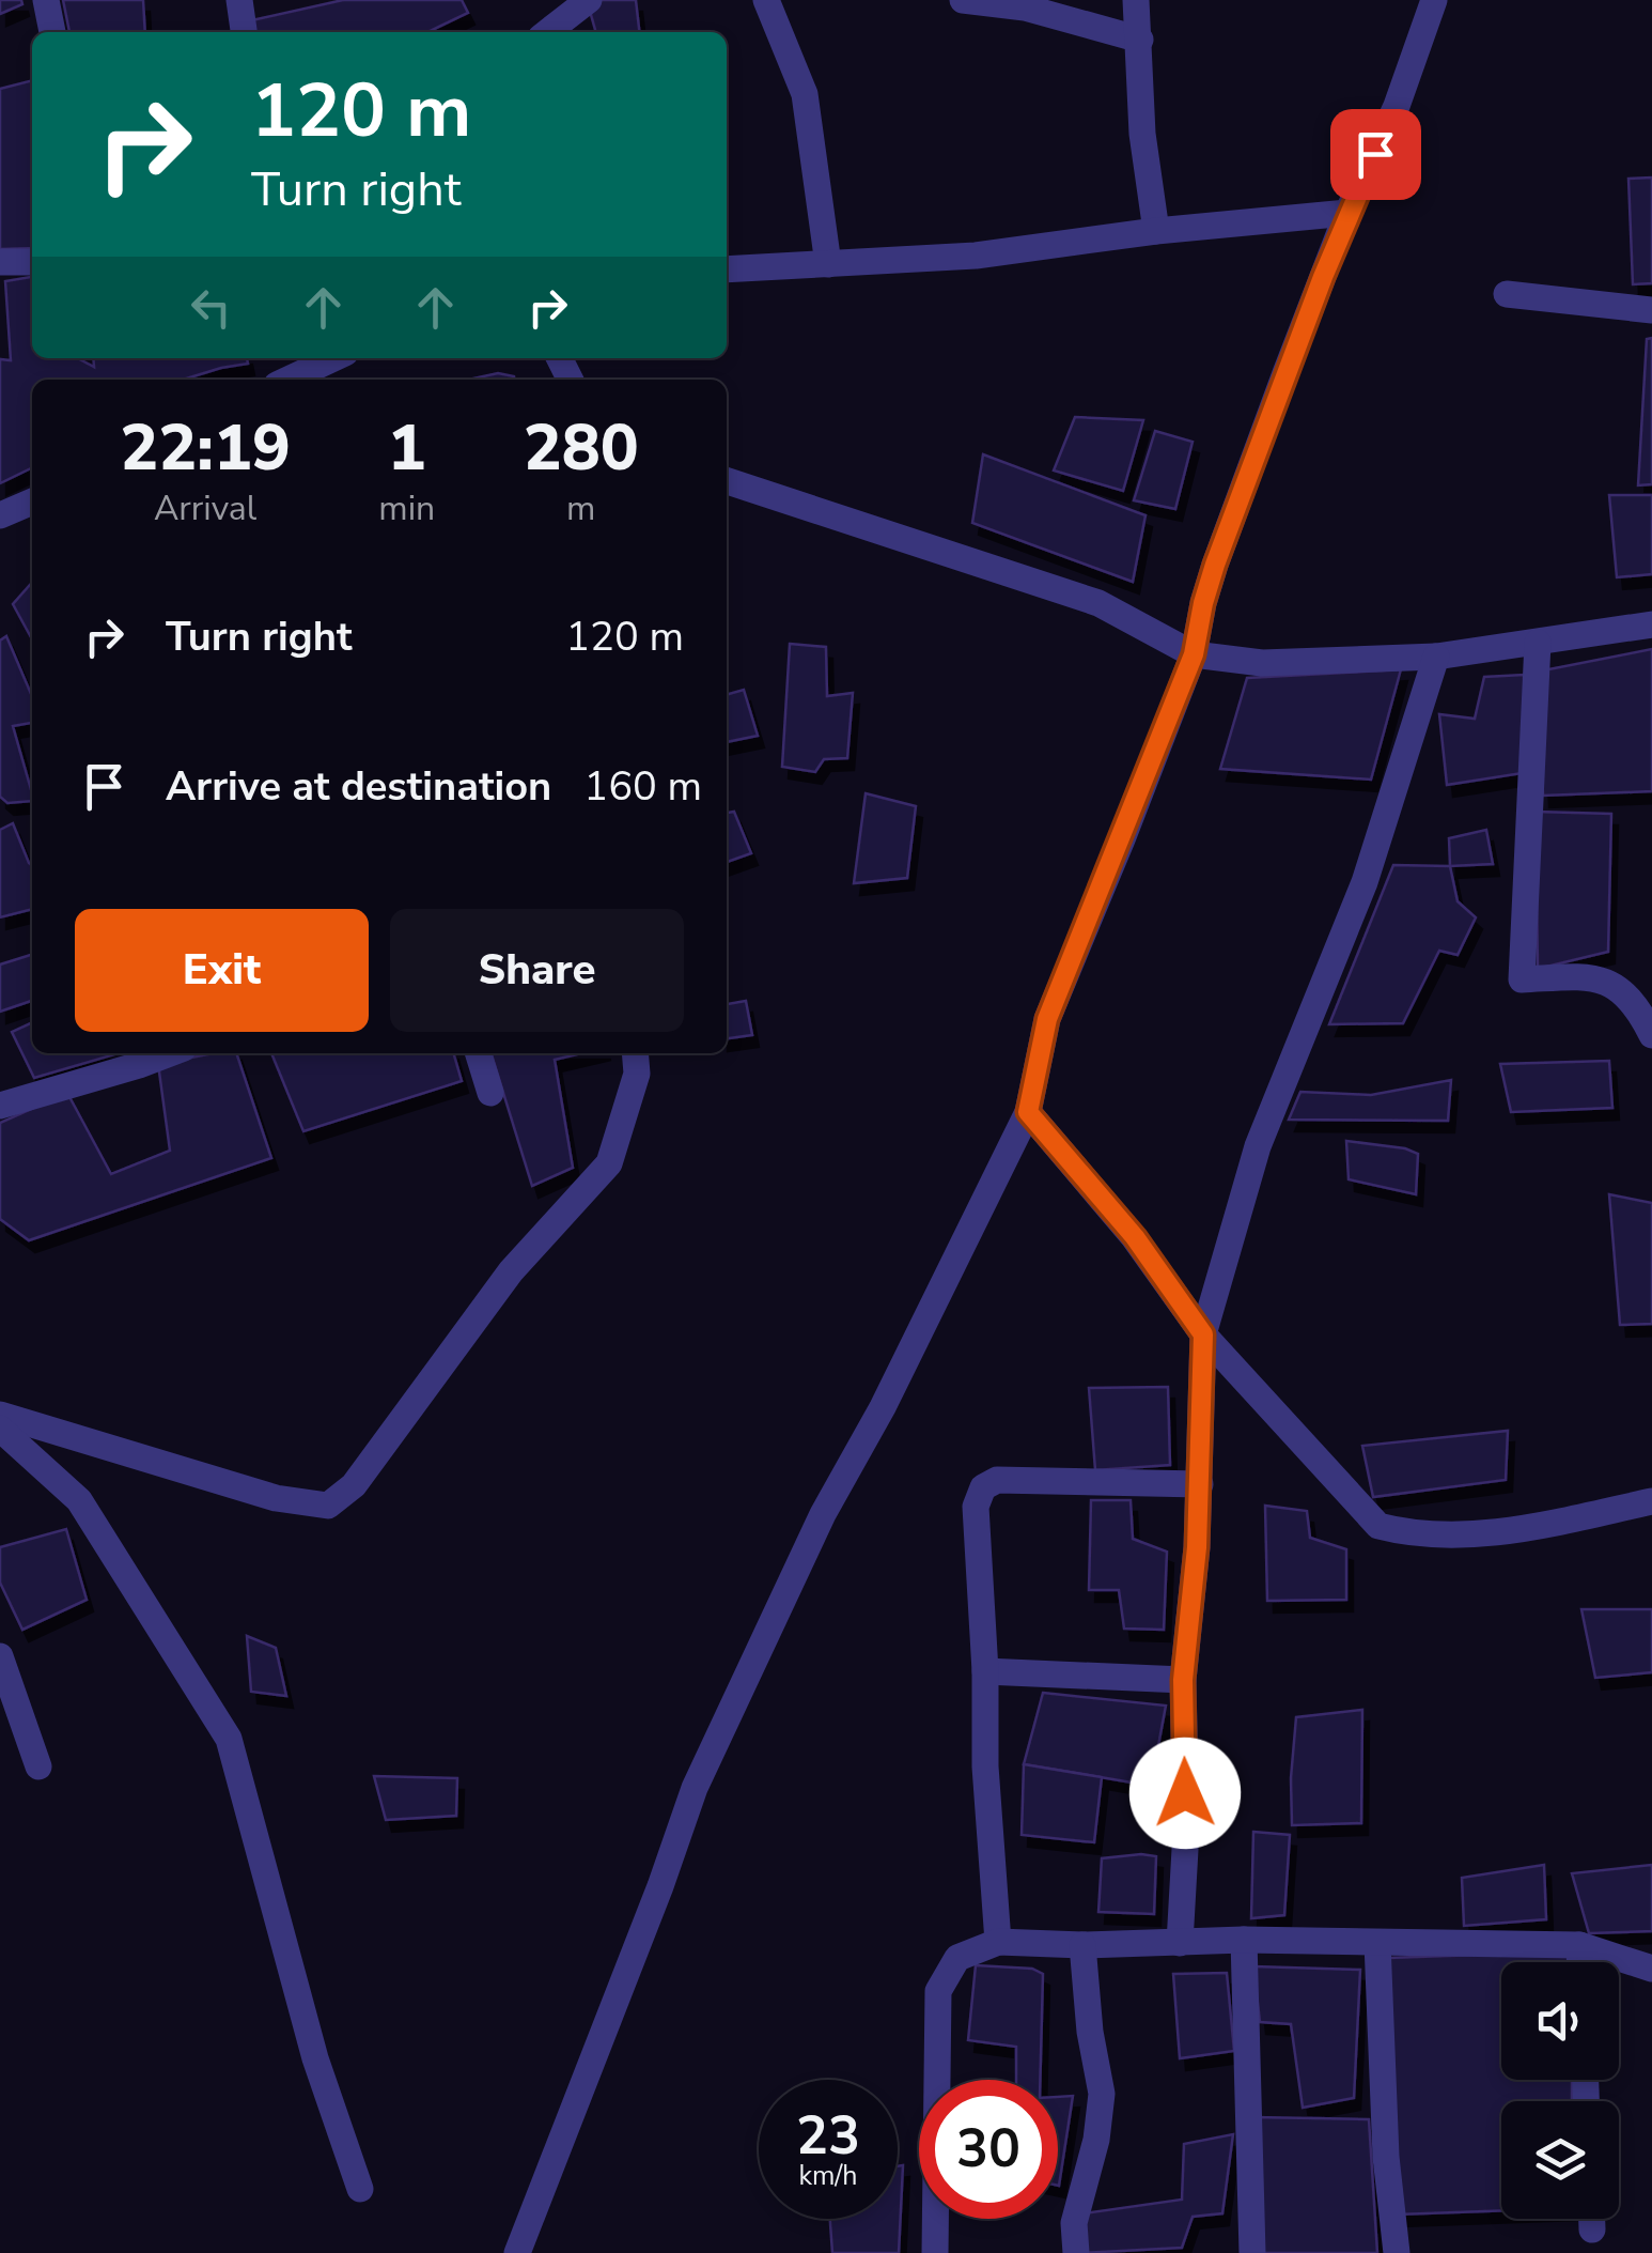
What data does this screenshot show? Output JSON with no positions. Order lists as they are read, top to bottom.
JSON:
{
  "page": {
    "turn": ["120 m", "Turn right"],
    "eta": [
      "22:19",
      "Arrival",
      "1",
      "min",
      "280",
      "m"
    ],
    "list": [
      {
        "name": "Turn right",
        "value": "120 m"
      },
      {
        "name": "Arrive at destination",
        "value": "160 m"
      }
    ],
    "buttons": ["Exit", "Share"],
    "speed": "23 km/h",
    "limit": "30"
  }
}
